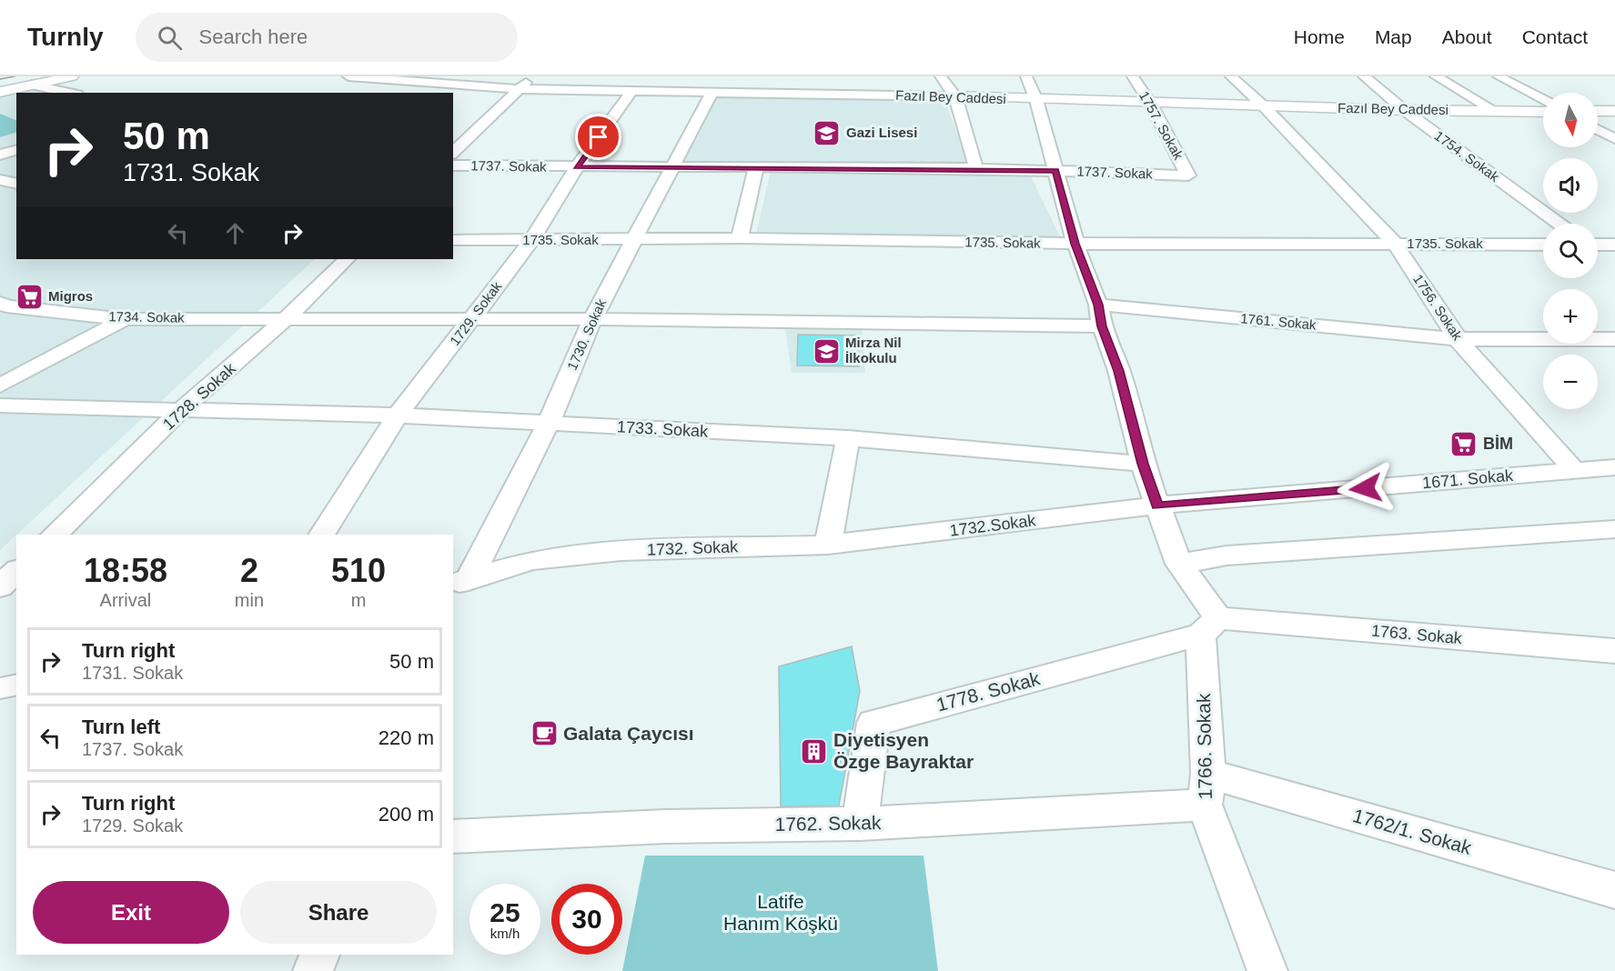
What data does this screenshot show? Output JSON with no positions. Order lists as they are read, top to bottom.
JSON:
{
  "streets": {
    "street": [
      "Fazıl Bey Caddesi",
      "1757. Sokak",
      "1754. Sokak",
      "1737. Sokak",
      "1735. Sokak",
      "1756. Sokak",
      "1729. Sokak",
      "1734. Sokak",
      "1761. Sokak",
      "1730. Sokak",
      "1728. Sokak",
      "1733. Sokak",
      "1671. Sokak",
      "1732.Sokak",
      "1732. Sokak",
      "1763. Sokak",
      "1778. Sokak",
      "1766. Sokak",
      "1762. Sokak",
      "1762/1. Sokak"
    ]
  },
  "crossings": [
    ["Fazıl Bey Caddesi", "1757. Sokak"],
    ["Fazıl Bey Caddesi", "1754. Sokak"],
    ["Fazıl Bey Caddesi", "1756. Sokak"],
    ["Fazıl Bey Caddesi", "1729. Sokak"],
    ["Fazıl Bey Caddesi", "1730. Sokak"],
    ["1757. Sokak", "1737. Sokak"],
    ["1737. Sokak", "1729. Sokak"],
    ["1737. Sokak", "1730. Sokak"],
    ["1735. Sokak", "1756. Sokak"],
    ["1735. Sokak", "1729. Sokak"],
    ["1735. Sokak", "1730. Sokak"],
    ["1756. Sokak", "1761. Sokak"],
    ["1756. Sokak", "1671. Sokak"],
    ["1729. Sokak", "1734. Sokak"],
    ["1729. Sokak", "1733. Sokak"],
    ["1734. Sokak", "1730. Sokak"],
    ["1734. Sokak", "1728. Sokak"],
    ["1730. Sokak", "1733. Sokak"],
    ["1730. Sokak", "1732. Sokak"],
    ["1728. Sokak", "1733. Sokak"],
    ["1671. Sokak", "1732.Sokak"],
    ["1732.Sokak", "1732. Sokak"],
    ["1763. Sokak", "1778. Sokak"],
    ["1763. Sokak", "1766. Sokak"],
    ["1778. Sokak", "1766. Sokak"],
    ["1778. Sokak", "1762. Sokak"],
    ["1766. Sokak", "1762. Sokak"],
    ["1766. Sokak", "1762/1. Sokak"],
    ["1762. Sokak", "1762/1. Sokak"]
  ],
  "parks": ["Latife Hanım Köşkü"],
  "places": {
    "school or university": ["Gazi Lisesi", "Mirza Nil İlkokulu"],
    "supermarket": ["Migros", "BİM"],
    "cafe": ["Galata Çaycısı"],
    "building": ["Diyetisyen Özge Bayraktar"]
  },
  "north": "bottom",
  "page": {
    "header": "Turnly",
    "search": "Search here",
    "nav": [
      "Home",
      "Map",
      "About",
      "Contact"
    ],
    "map_buttons": ["+", "−"],
    "turn": ["50 m", "1731. Sokak"],
    "eta": [
      "18:58",
      "Arrival",
      "2",
      "min",
      "510",
      "m"
    ],
    "list": [
      {
        "name": "Turn right",
        "note": "1731. Sokak",
        "value": "50 m"
      },
      {
        "name": "Turn left",
        "note": "1737. Sokak",
        "value": "220 m"
      },
      {
        "name": "Turn right",
        "note": "1729. Sokak",
        "value": "200 m"
      }
    ],
    "buttons": ["Exit", "Share"],
    "speed": "25 km/h",
    "limit": "30"
  }
}
